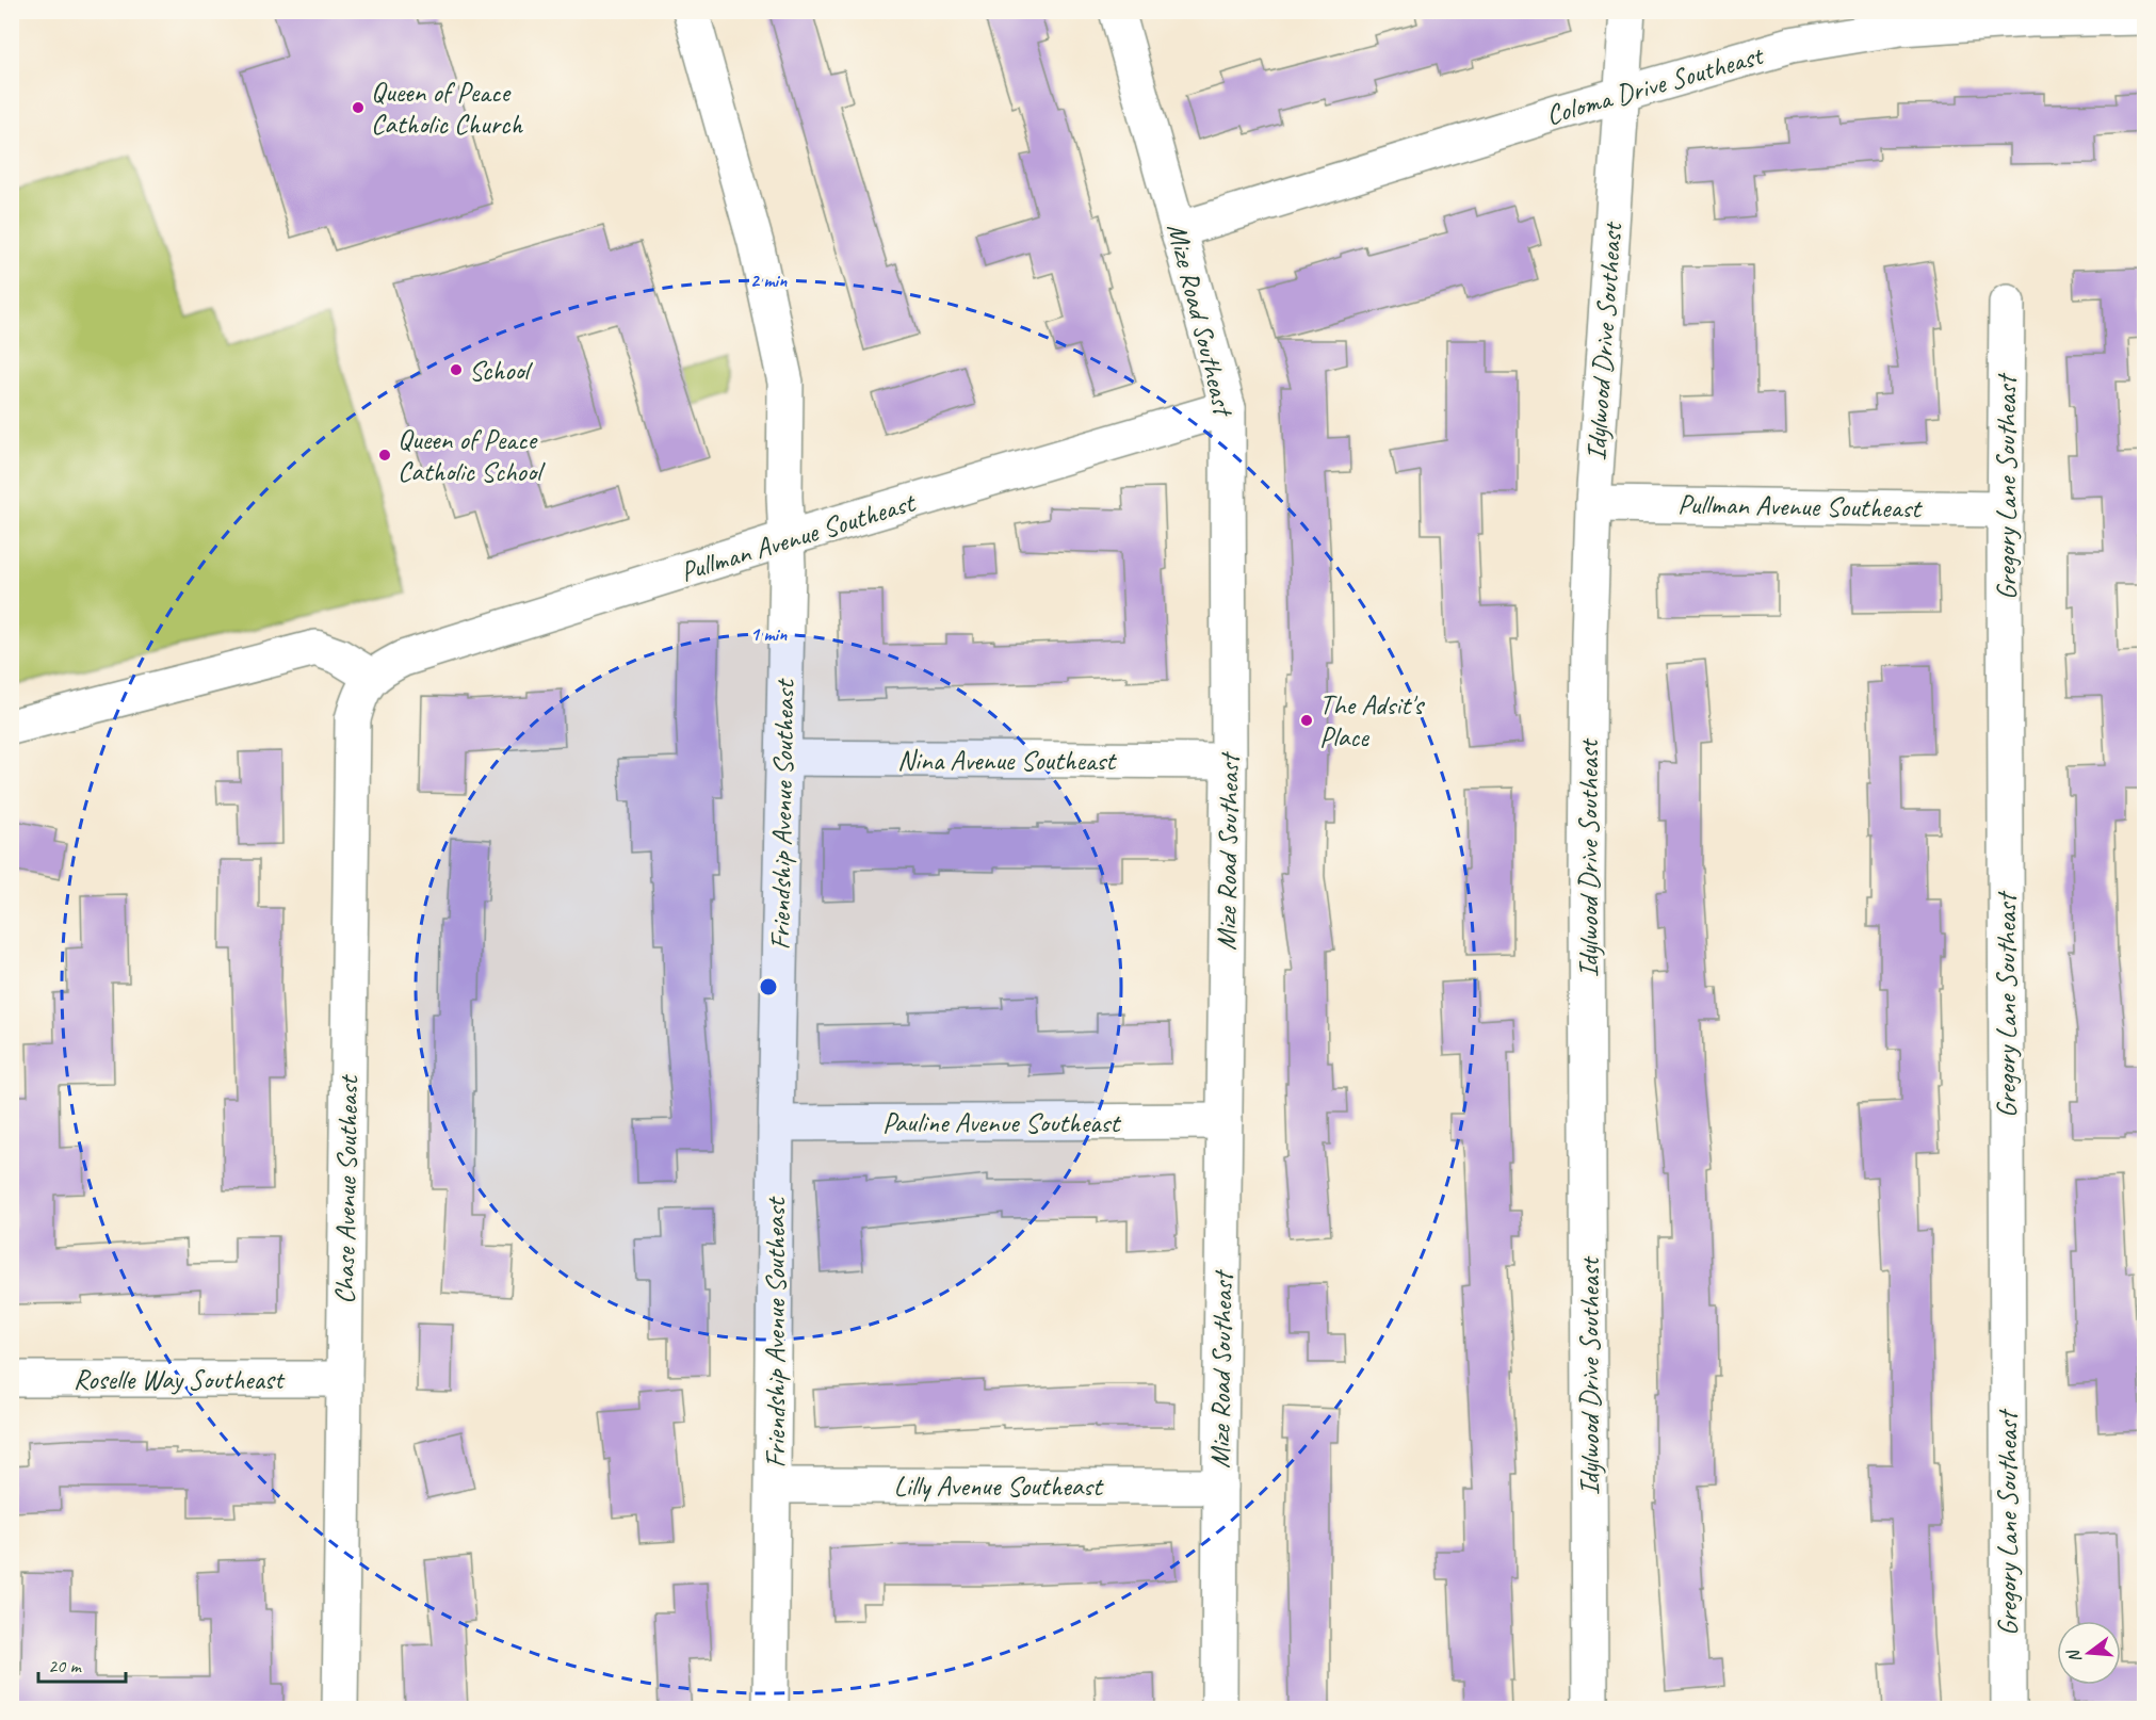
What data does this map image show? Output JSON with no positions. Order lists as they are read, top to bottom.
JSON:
{
  "streets": {
    "street": [
      "Coloma Drive Southeast",
      "Mize Road Southeast",
      "Idylwood Drive Southeast",
      "Gregory Lane Southeast",
      "Pullman Avenue Southeast",
      "Nina Avenue Southeast",
      "Friendship Avenue Southeast",
      "Pauline Avenue Southeast",
      "Chase Avenue Southeast",
      "Roselle Way Southeast",
      "Lilly Avenue Southeast"
    ]
  },
  "crossings": [
    ["Coloma Drive Southeast", "Mize Road Southeast"],
    ["Coloma Drive Southeast", "Idylwood Drive Southeast"],
    ["Mize Road Southeast", "Pullman Avenue Southeast"],
    ["Mize Road Southeast", "Nina Avenue Southeast"],
    ["Mize Road Southeast", "Pauline Avenue Southeast"],
    ["Mize Road Southeast", "Lilly Avenue Southeast"],
    ["Idylwood Drive Southeast", "Pullman Avenue Southeast"],
    ["Gregory Lane Southeast", "Pullman Avenue Southeast"],
    ["Pullman Avenue Southeast", "Friendship Avenue Southeast"],
    ["Pullman Avenue Southeast", "Chase Avenue Southeast"],
    ["Nina Avenue Southeast", "Friendship Avenue Southeast"],
    ["Friendship Avenue Southeast", "Pauline Avenue Southeast"],
    ["Friendship Avenue Southeast", "Lilly Avenue Southeast"],
    ["Chase Avenue Southeast", "Roselle Way Southeast"]
  ],
  "places": [
    "Queen of Peace Catholic Church",
    "School",
    "Queen of Peace Catholic School",
    "The Adsit's Place"
  ],
  "scale_bar": "20 m",
  "north": "left",
  "rings": ["2 min", "1 min"]
}
